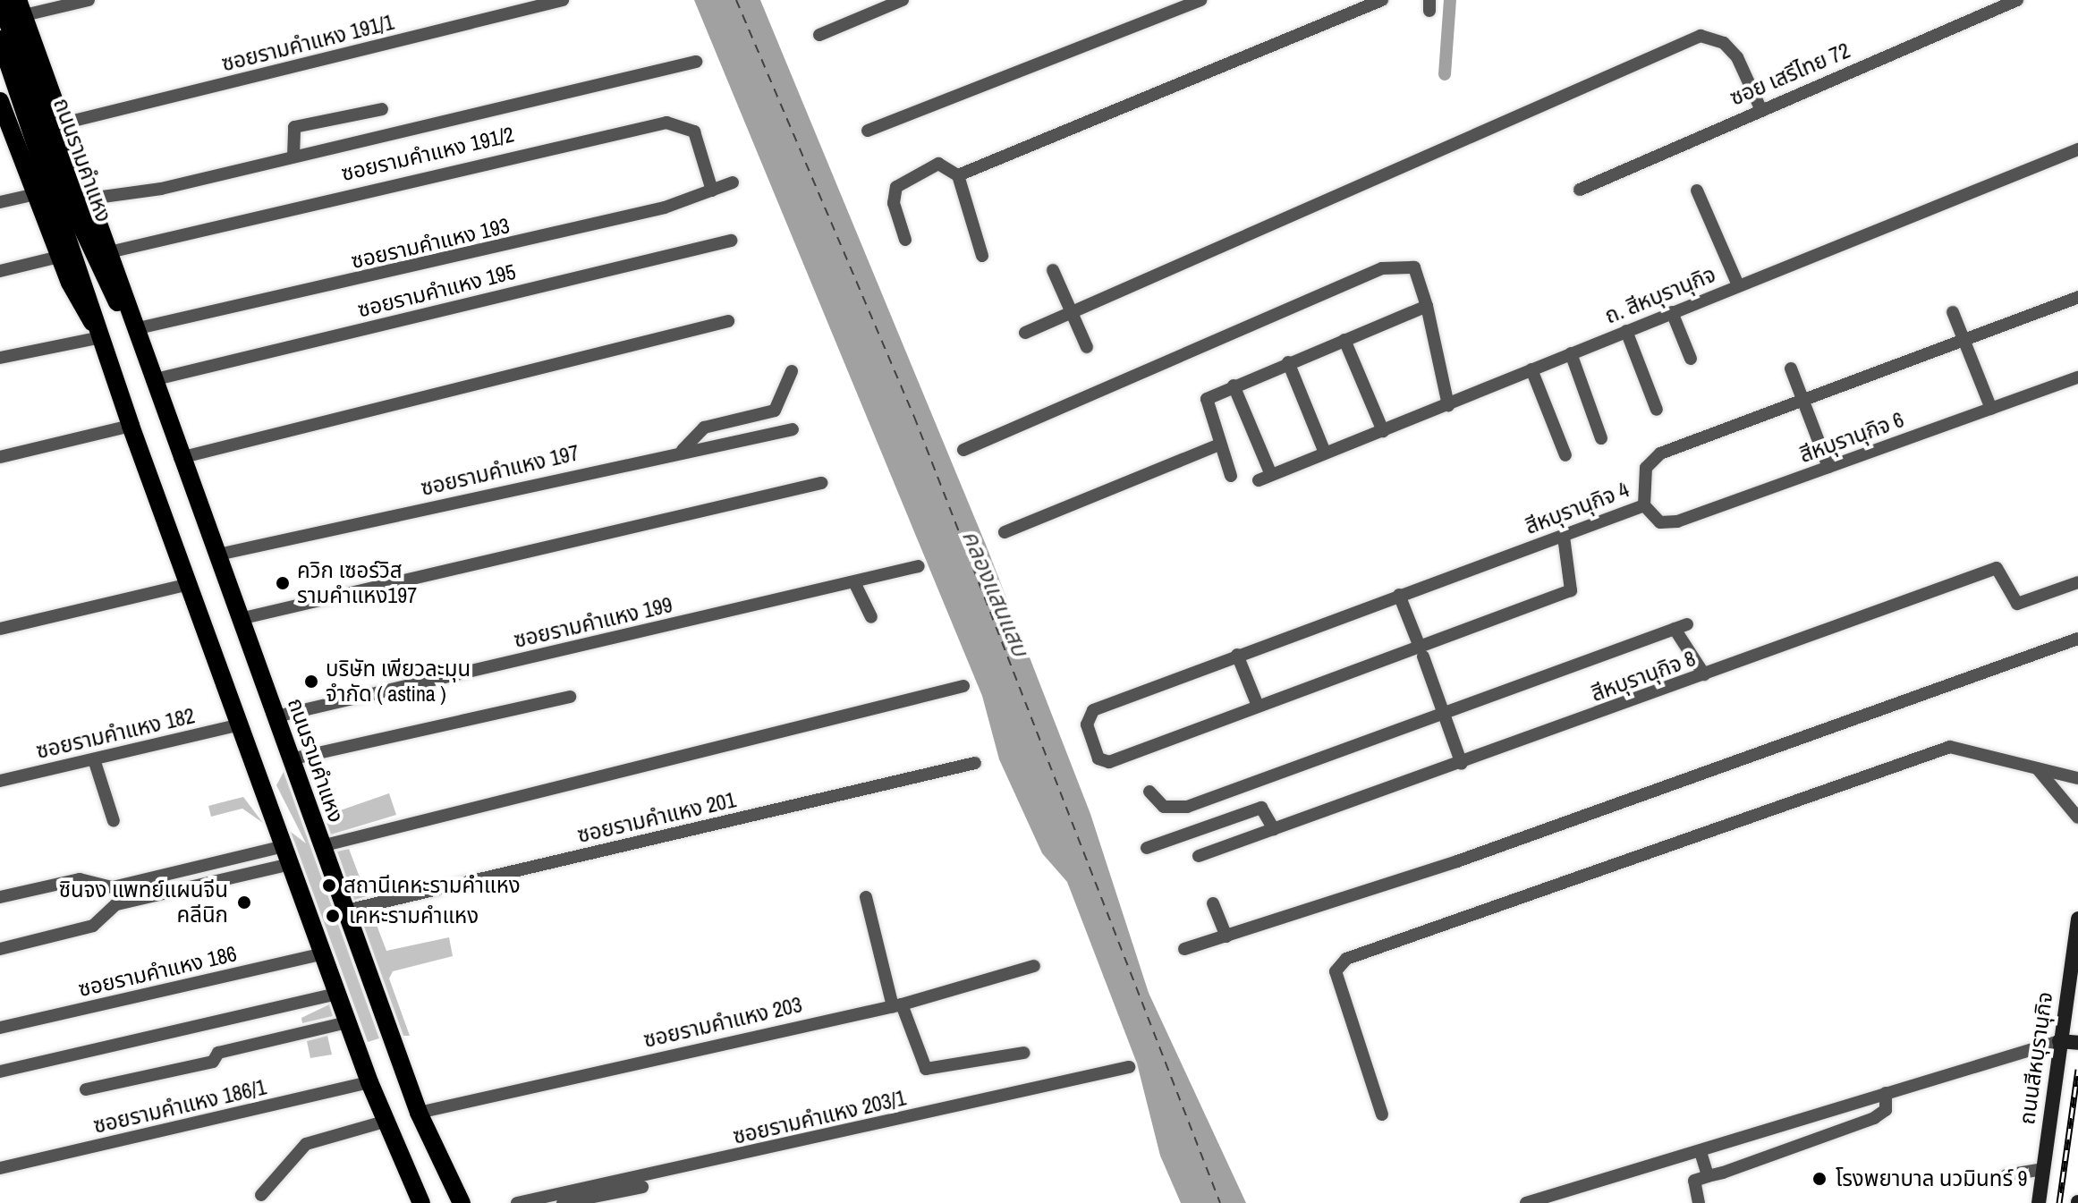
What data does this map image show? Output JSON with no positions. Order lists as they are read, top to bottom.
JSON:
{
  "streets": {
    "main road": ["ถนนรามคำแหง", "ถนนสีหบุรานุกิจ"],
    "street": [
      "ซอยรามคำแหง 191/1",
      "ซอย เสรีไทย 72",
      "ซอยรามคำแหง 191/2",
      "ซอยรามคำแหง 193",
      "ซอยรามคำแหง 195",
      "ถ. สีหบุรานุกิจ",
      "สีหบุรานุกิจ 6",
      "ซอยรามคำแหง 197",
      "สีหบุรานุกิจ 4",
      "ซอยรามคำแหง 199",
      "สีหบุรานุกิจ 8",
      "ซอยรามคำแหง 182",
      "ซอยรามคำแหง 201",
      "ซอยรามคำแหง 186",
      "ซอยรามคำแหง 203",
      "ซอยรามคำแหง 186/1",
      "ซอยรามคำแหง 203/1"
    ]
  },
  "crossings": [
    ["ซอยรามคำแหง 191/1", "ถนนรามคำแหง"],
    ["ซอยรามคำแหง 191/2", "ถนนรามคำแหง"],
    ["ซอยรามคำแหง 191/2", "ซอยรามคำแหง 193"],
    ["ถนนรามคำแหง", "ซอยรามคำแหง 193"],
    ["ถนนรามคำแหง", "ซอยรามคำแหง 195"],
    ["ถนนรามคำแหง", "ซอยรามคำแหง 197"],
    ["ถนนรามคำแหง", "ซอยรามคำแหง 199"],
    ["ถนนรามคำแหง", "ซอยรามคำแหง 182"],
    ["ถนนรามคำแหง", "ซอยรามคำแหง 201"],
    ["ถนนรามคำแหง", "ซอยรามคำแหง 186"],
    ["ถนนรามคำแหง", "ซอยรามคำแหง 203"],
    ["ถนนรามคำแหง", "ซอยรามคำแหง 186/1"],
    ["สีหบุรานุกิจ 6", "สีหบุรานุกิจ 4"]
  ],
  "water": ["คลองแสนแสบ"],
  "places": [
    "ควิก เซอร์วิส รามคำแหง197",
    "บริษัท เพียวละมุน จำกัด ( astina )",
    "สถานีเคหะรามคำแหง",
    "ซินจง แพทย์แผนจีน คลีนิก",
    "เคหะรามคำแหง",
    "โรงพยาบาล นวมินทร์ 9"
  ]
}
